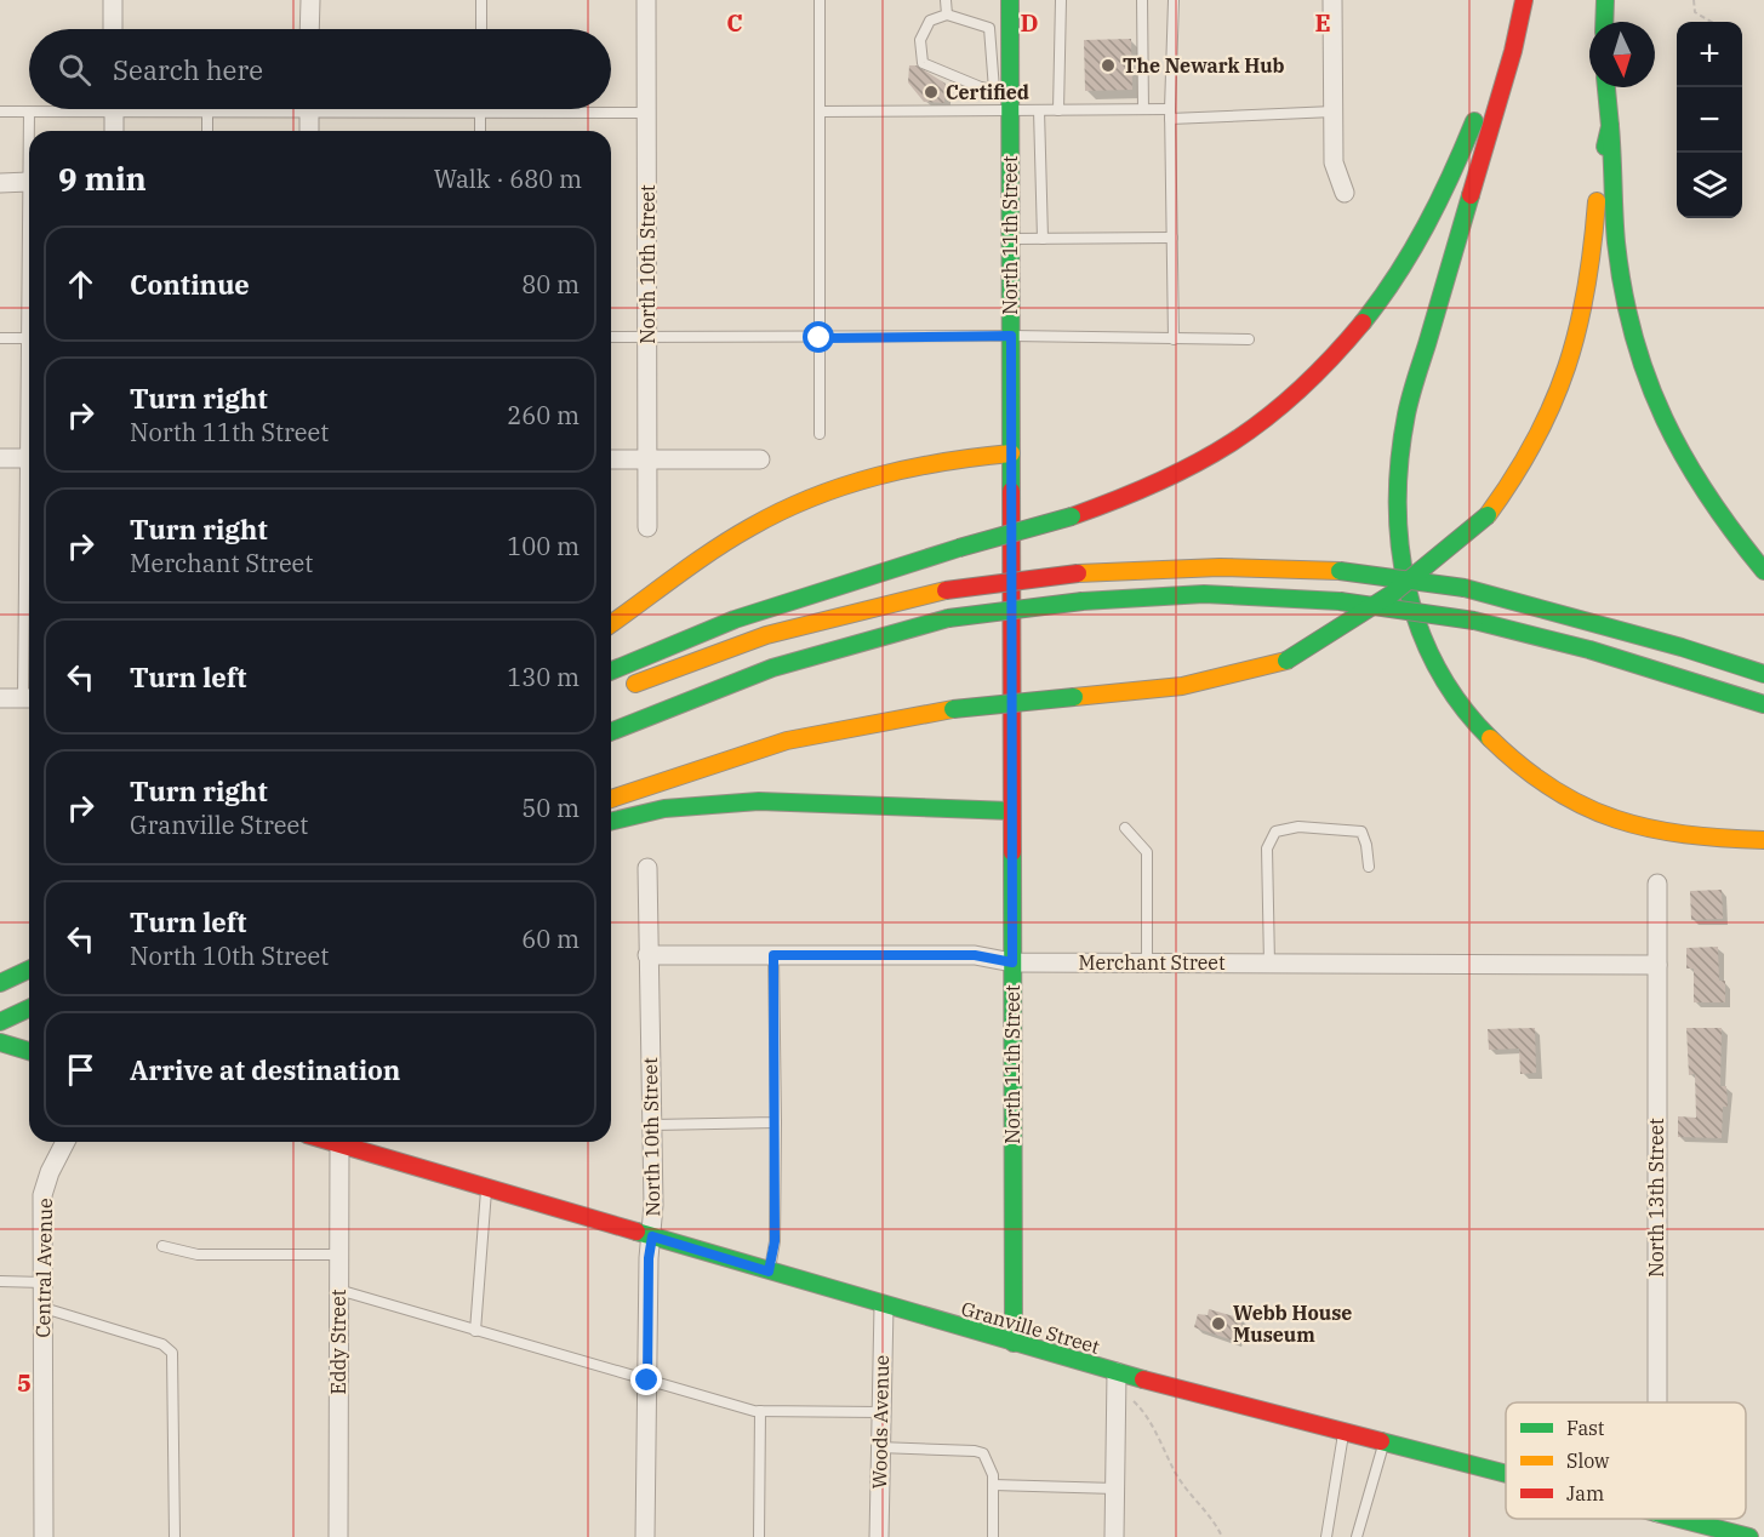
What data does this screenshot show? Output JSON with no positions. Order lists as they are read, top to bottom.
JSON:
{
  "streets": {
    "main road": ["North 11th Street", "Granville Street"],
    "street": [
      "North 10th Street",
      "Merchant Street",
      "North 13th Street",
      "Central Avenue",
      "Eddy Street",
      "Woods Avenue"
    ]
  },
  "crossings": [
    ["North 11th Street", "Merchant Street"],
    ["North 11th Street", "Granville Street"],
    ["North 10th Street", "Merchant Street"],
    ["North 10th Street", "Granville Street"],
    ["Merchant Street", "North 13th Street"],
    ["Granville Street", "Eddy Street"],
    ["Granville Street", "Woods Avenue"]
  ],
  "places": ["The Newark Hub", "Certified", "Webb House Museum"],
  "legend": ["Fast", "Slow", "Jam"],
  "north": "bottom",
  "page": {
    "map_buttons": ["+", "−"],
    "search": "Search here",
    "heading": ["9 min", "Walk · 680 m"],
    "list": [
      ["Continue", "80 m"],
      ["Turn right", "North 11th Street", "260 m"],
      ["Turn right", "Merchant Street", "100 m"],
      ["Turn left", "130 m"],
      ["Turn right", "Granville Street", "50 m"],
      ["Turn left", "North 10th Street", "60 m"],
      "Arrive at destination"
    ]
  },
  "grid": {
    "columns": ["C", "D", "E"],
    "rows": ["5"]
  }
}
